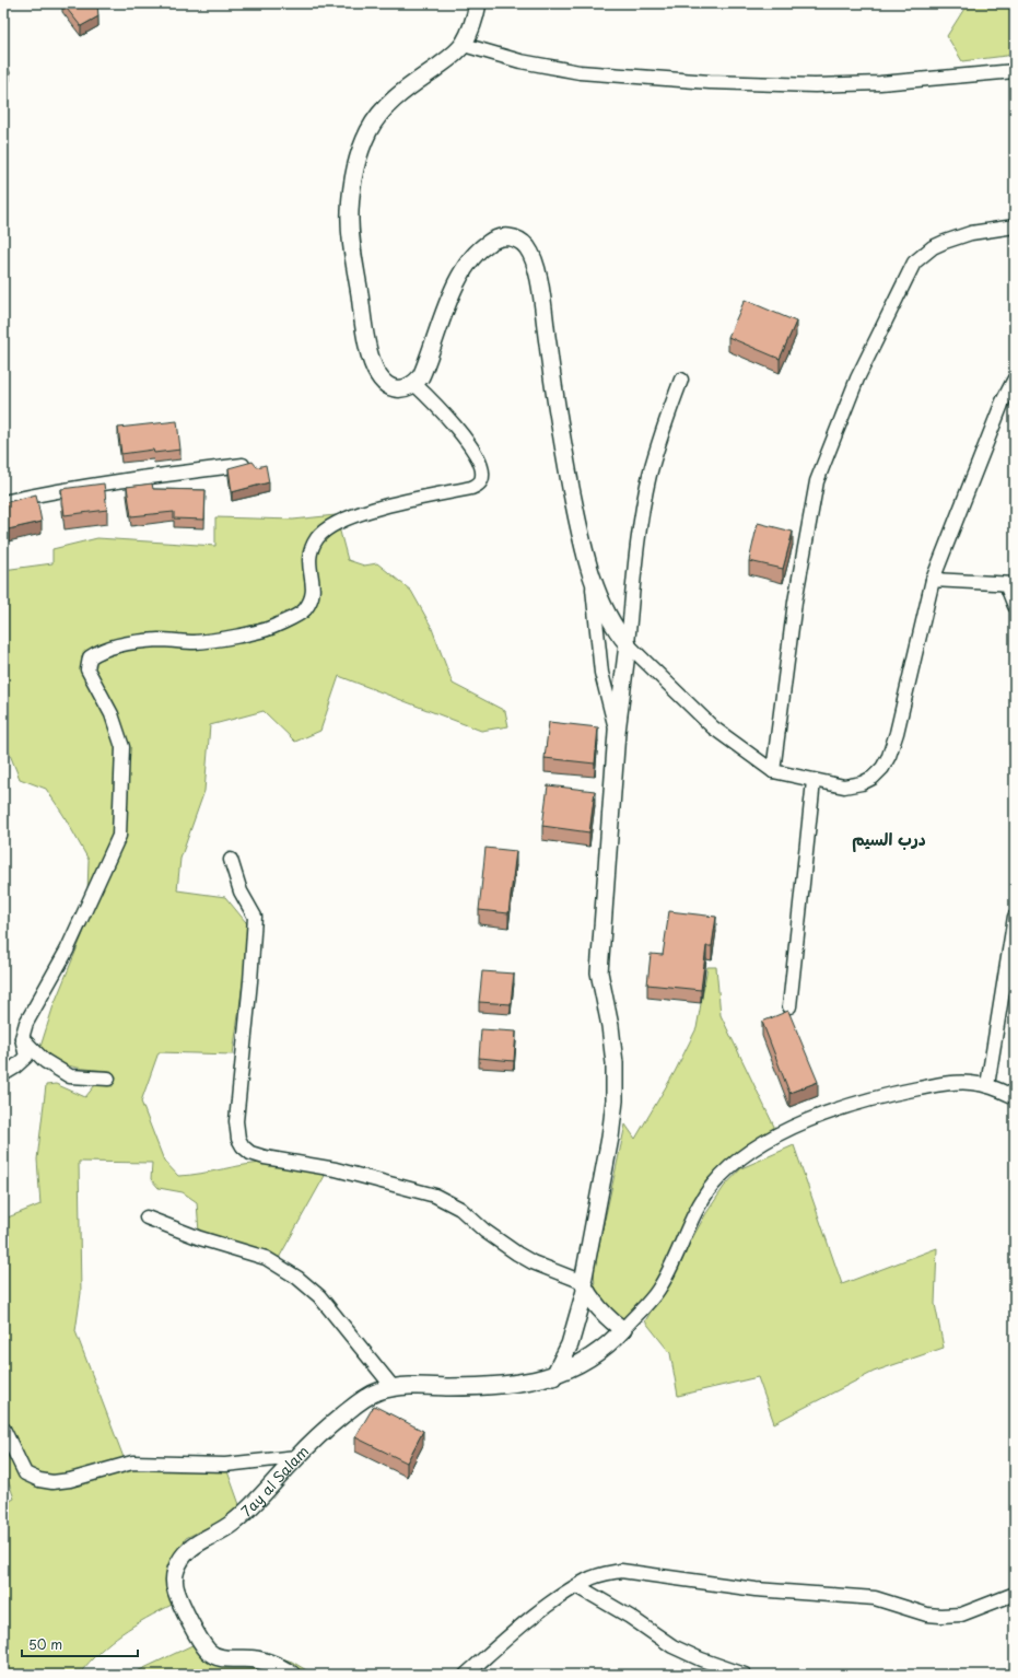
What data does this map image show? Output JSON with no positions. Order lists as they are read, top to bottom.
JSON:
{
  "streets": {
    "street": ["7ay al Salam"]
  },
  "districts": ["درب السيم"],
  "scale_bar": "50 m"
}
